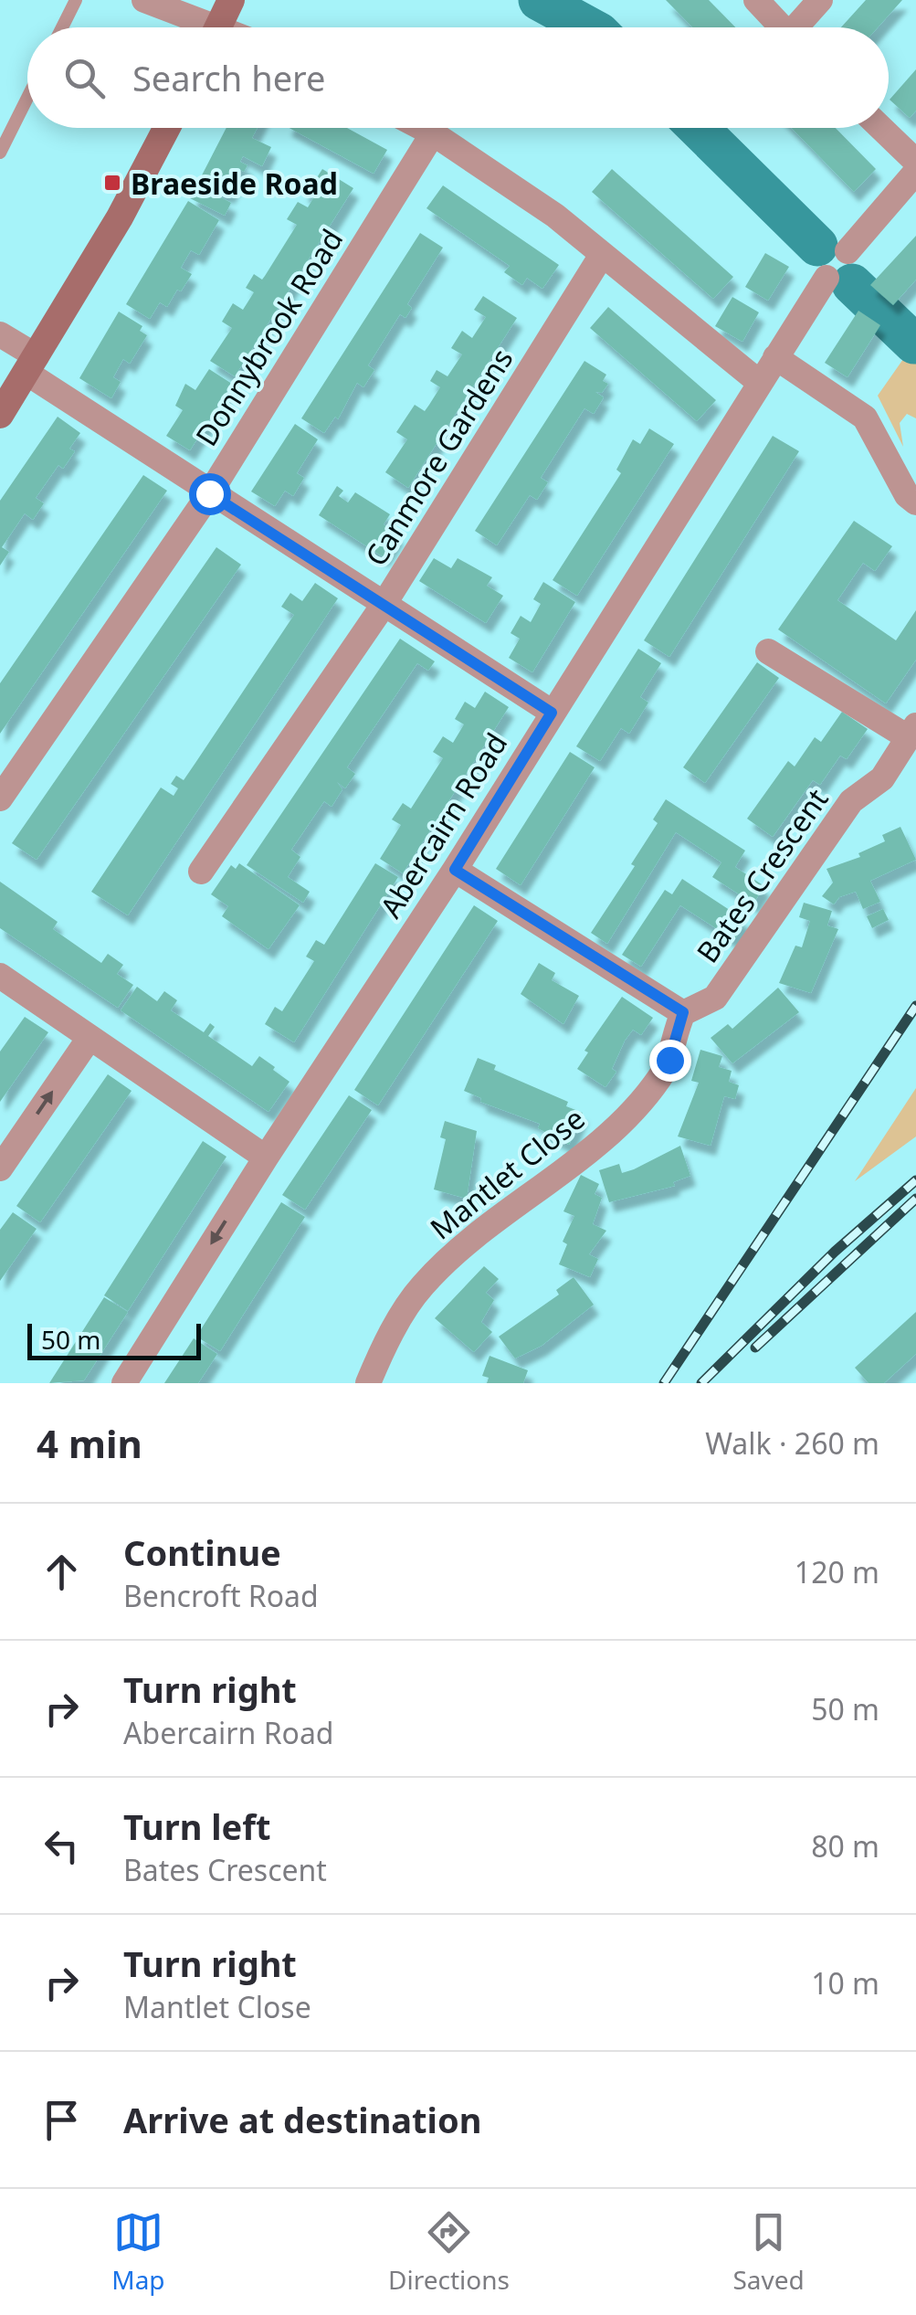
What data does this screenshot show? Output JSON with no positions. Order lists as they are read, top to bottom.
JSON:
{
  "streets": {
    "street": [
      "Donnybrook Road",
      "Canmore Gardens",
      "Abercairn Road",
      "Bates Crescent",
      "Mantlet Close"
    ]
  },
  "crossings": [
    ["Bates Crescent", "Mantlet Close"]
  ],
  "places": {
    "transit": ["Braeside Road"]
  },
  "scale_bar": "50 m",
  "page": {
    "search": "Search here",
    "scale": "50 m",
    "heading": ["4 min", "Walk · 260 m"],
    "list": [
      ["Continue", "Bencroft Road", "120 m"],
      ["Turn right", "Abercairn Road", "50 m"],
      ["Turn left", "Bates Crescent", "80 m"],
      ["Turn right", "Mantlet Close", "10 m"],
      "Arrive at destination"
    ],
    "nav": ["Map", "Directions", "Saved"]
  }
}
